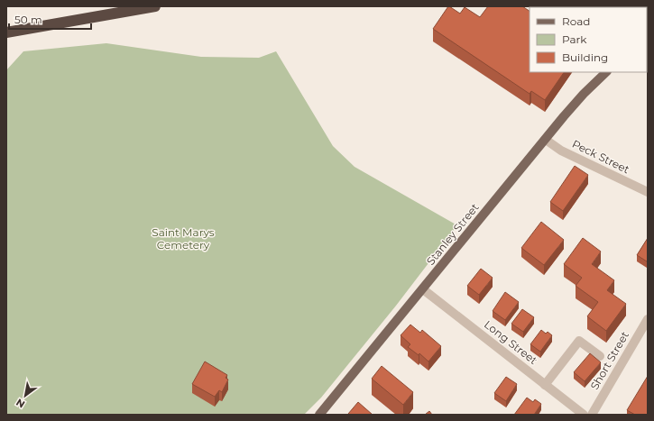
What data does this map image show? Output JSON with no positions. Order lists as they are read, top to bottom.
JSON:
{
  "streets": {
    "main road": ["Stanley Street"],
    "street": ["Peck Street", "Long Street", "Short Street"]
  },
  "crossings": [
    ["Peck Street", "Stanley Street"],
    ["Stanley Street", "Long Street"]
  ],
  "parks": ["Saint Marys Cemetery"],
  "legend": ["Road", "Park", "Building"],
  "scale_bar": "50 m",
  "north": "bottom left"
}
